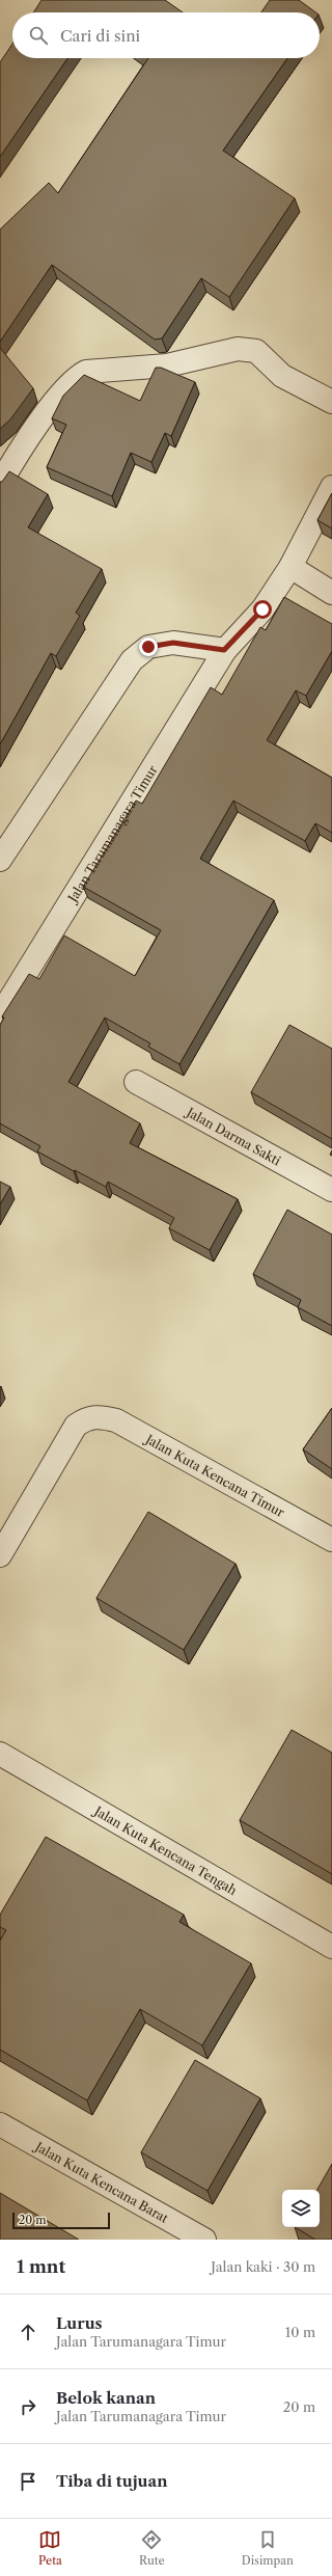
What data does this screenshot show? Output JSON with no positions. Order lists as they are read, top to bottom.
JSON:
{
  "streets": {
    "street": [
      "Jalan Tarumanagara Timur",
      "Jalan Darma Sakti",
      "Jalan Kuta Kencana Timur",
      "Jalan Kuta Kencana Tengah",
      "Jalan Kuta Kencana Barat"
    ]
  },
  "scale_bar": "20 m",
  "page": {
    "search": "Cari di sini",
    "scale": "20 m",
    "heading": ["1 mnt", "Jalan kaki · 30 m"],
    "list": [
      ["Lurus", "Jalan Tarumanagara Timur", "10 m"],
      ["Belok kanan", "Jalan Tarumanagara Timur", "20 m"],
      "Tiba di tujuan"
    ],
    "nav": ["Peta", "Rute", "Disimpan"]
  }
}
